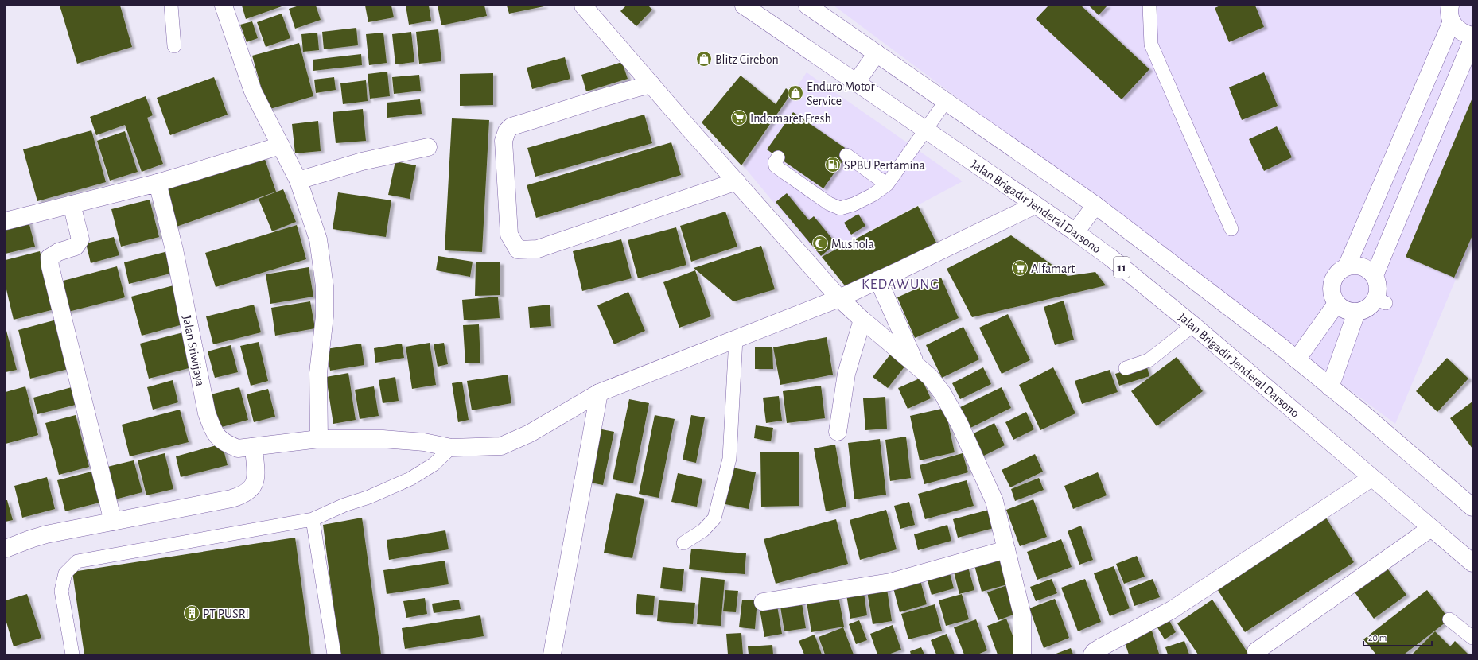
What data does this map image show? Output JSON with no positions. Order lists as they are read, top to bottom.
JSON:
{
  "streets": {
    "main road": ["Jalan Brigadir Jenderal Darsono", "11", "Jalan Sriwijaya"]
  },
  "crossings": [
    ["Jalan Brigadir Jenderal Darsono", "Jalan Sriwijaya"]
  ],
  "districts": ["KEDAWUNG"],
  "places": {
    "shop": ["Blitz Cirebon", "Enduro Motor Service"],
    "supermarket": ["Indomaret Fresh", "Alfamart"],
    "fuel station": ["SPBU Pertamina"],
    "mosque": ["Mushola"],
    "building": ["PT PUSRI"]
  },
  "scale_bar": "20 m"
}
